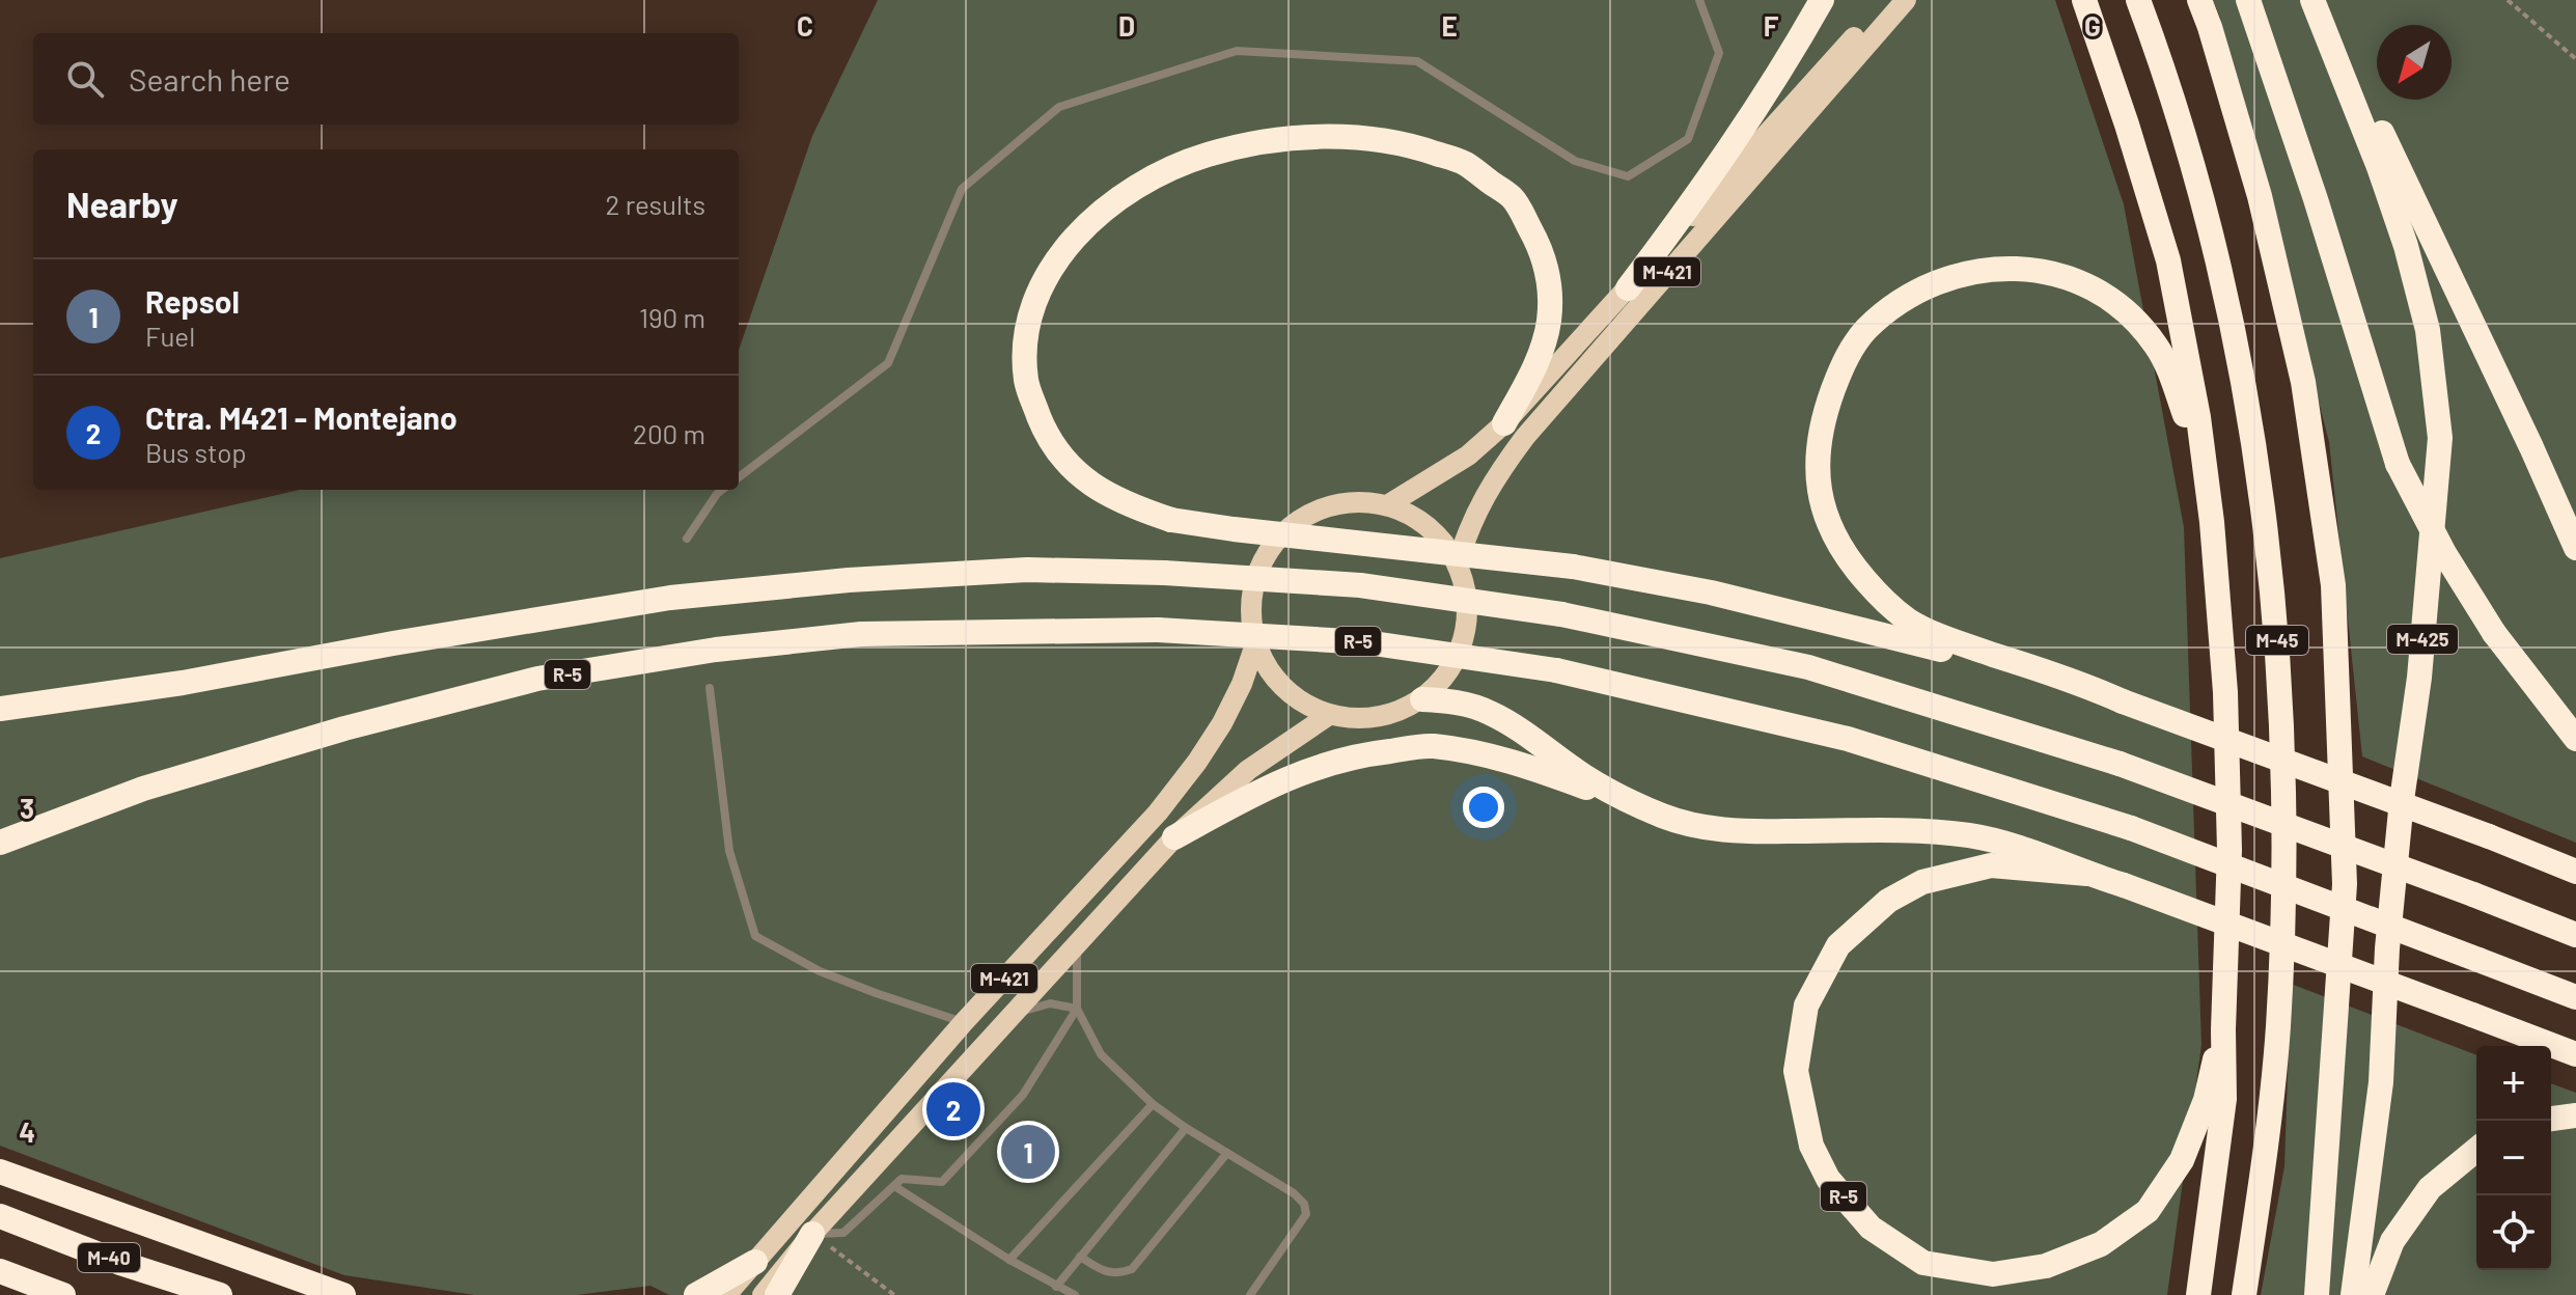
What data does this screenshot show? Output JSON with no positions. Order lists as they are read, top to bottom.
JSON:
{
  "streets": {
    "highway": [
      "M-425",
      "M-45",
      "R-5",
      "M-40"
    ],
    "main road": ["M-421"]
  },
  "crossings": [
    ["M-421", "R-5"],
    ["M-45", "R-5"]
  ],
  "north": "bottom left",
  "page": {
    "search": "Search here",
    "heading": ["Nearby", "2 results"],
    "list": [
      {
        "mark": "1",
        "name": "Repsol",
        "note": "Fuel",
        "value": "190 m"
      },
      {
        "mark": "2",
        "name": "Ctra. M421 - Montejano",
        "note": "Bus stop",
        "value": "200 m"
      }
    ],
    "map_buttons": ["+", "−"],
    "pins": ["2", "1"]
  },
  "grid": {
    "columns": [
      "C",
      "D",
      "E",
      "F",
      "G"
    ],
    "rows": ["3", "4"]
  }
}
